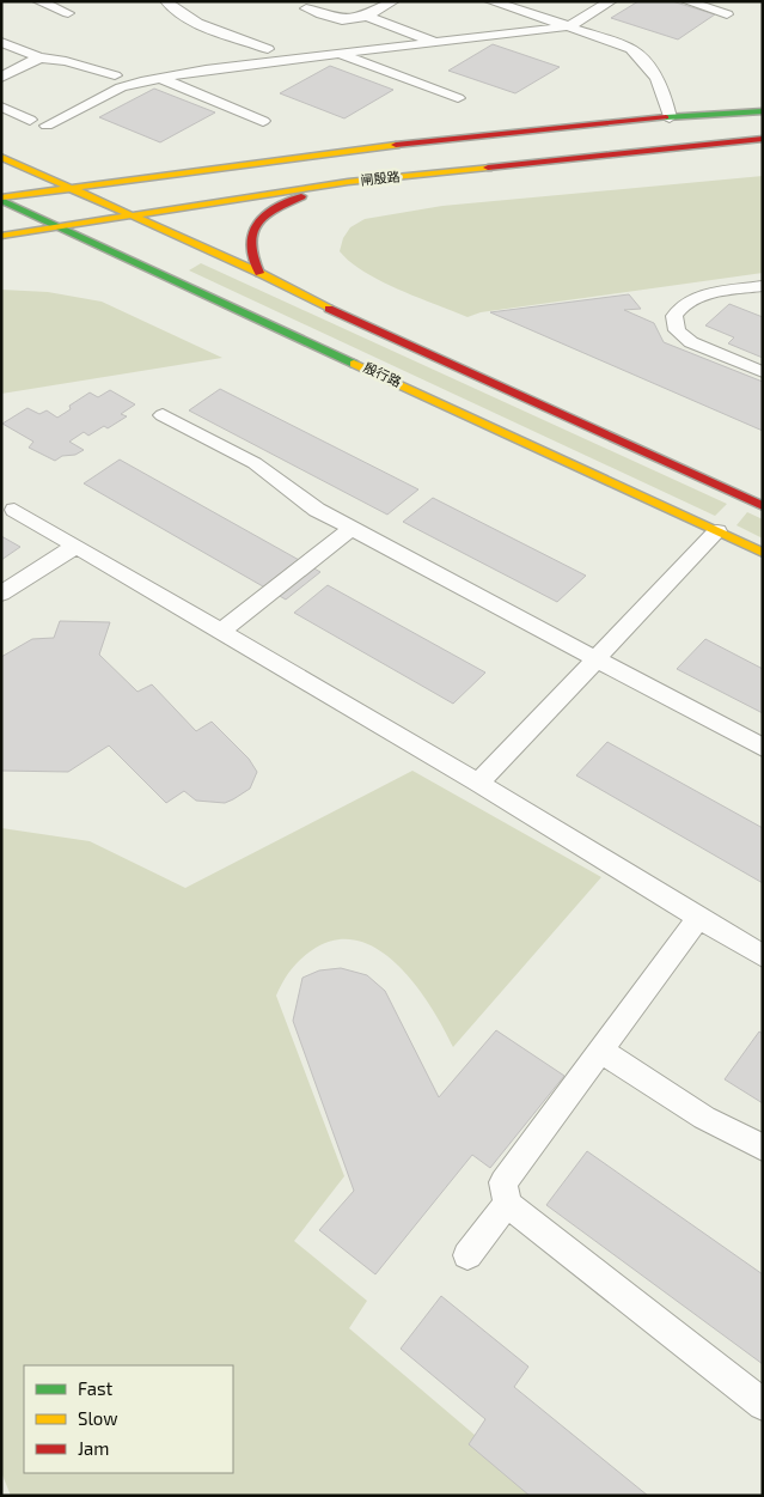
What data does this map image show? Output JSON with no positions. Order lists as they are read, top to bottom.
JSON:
{
  "streets": {
    "main road": ["闸殷路", "殷行路"]
  },
  "crossings": [
    ["闸殷路", "殷行路"]
  ],
  "legend": ["Fast", "Slow", "Jam"]
}
